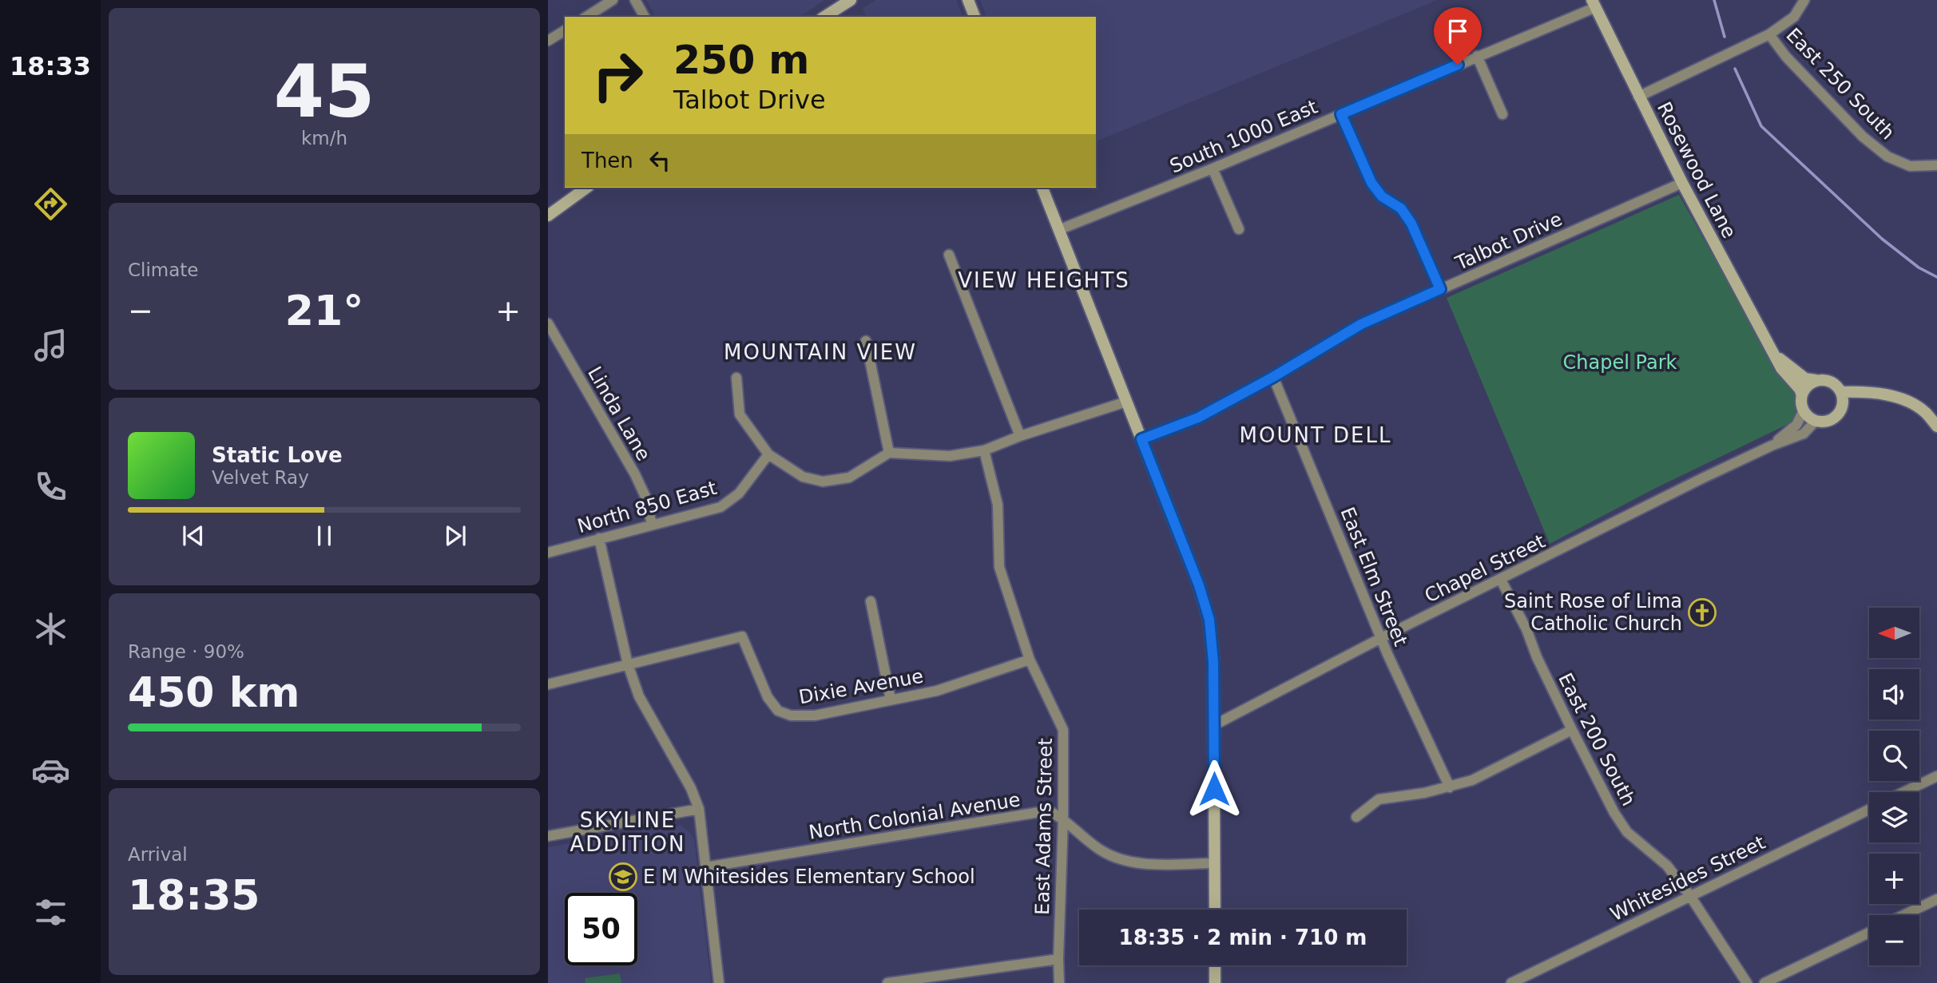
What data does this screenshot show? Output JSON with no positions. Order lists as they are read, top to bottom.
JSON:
{
  "streets": {
    "main road": ["Rosewood Lane"],
    "street": [
      "East 250 South",
      "South 1000 East",
      "Talbot Drive",
      "Linda Lane",
      "North 850 East",
      "Chapel Street",
      "East Elm Street",
      "Dixie Avenue",
      "East 200 South",
      "North Colonial Avenue",
      "East Adams Street",
      "Whitesides Street"
    ]
  },
  "crossings": [
    ["South 1000 East", "Rosewood Lane"],
    ["Rosewood Lane", "Talbot Drive"],
    ["Rosewood Lane", "Chapel Street"],
    ["Talbot Drive", "East Elm Street"],
    ["Linda Lane", "North 850 East"],
    ["Chapel Street", "East Elm Street"],
    ["Chapel Street", "East 200 South"],
    ["Dixie Avenue", "East Adams Street"],
    ["East 200 South", "Whitesides Street"],
    ["North Colonial Avenue", "East Adams Street"]
  ],
  "districts": [
    "VIEW HEIGHTS",
    "MOUNTAIN VIEW",
    "MOUNT DELL",
    "SKYLINE ADDITION"
  ],
  "parks": ["Chapel Park"],
  "places": {
    "church": ["Saint Rose of Lima Catholic Church"],
    "school or university": ["E M Whitesides Elementary School"]
  },
  "north": "left",
  "page": {
    "tabs": "18:33",
    "tile": [
      ["45", "km/h"],
      "Climate",
      ["Range · 90%", "450 km"],
      ["Arrival", "18:35"]
    ],
    "turn": ["250 m", "Talbot Drive"],
    "then": "Then",
    "heat": ["−", "21°", "+"],
    "song": ["Static Love", "Velvet Ray"],
    "map_buttons": ["+", "−"],
    "limit": "50",
    "trip": "18:35 · 2 min · 710 m"
  }
}
